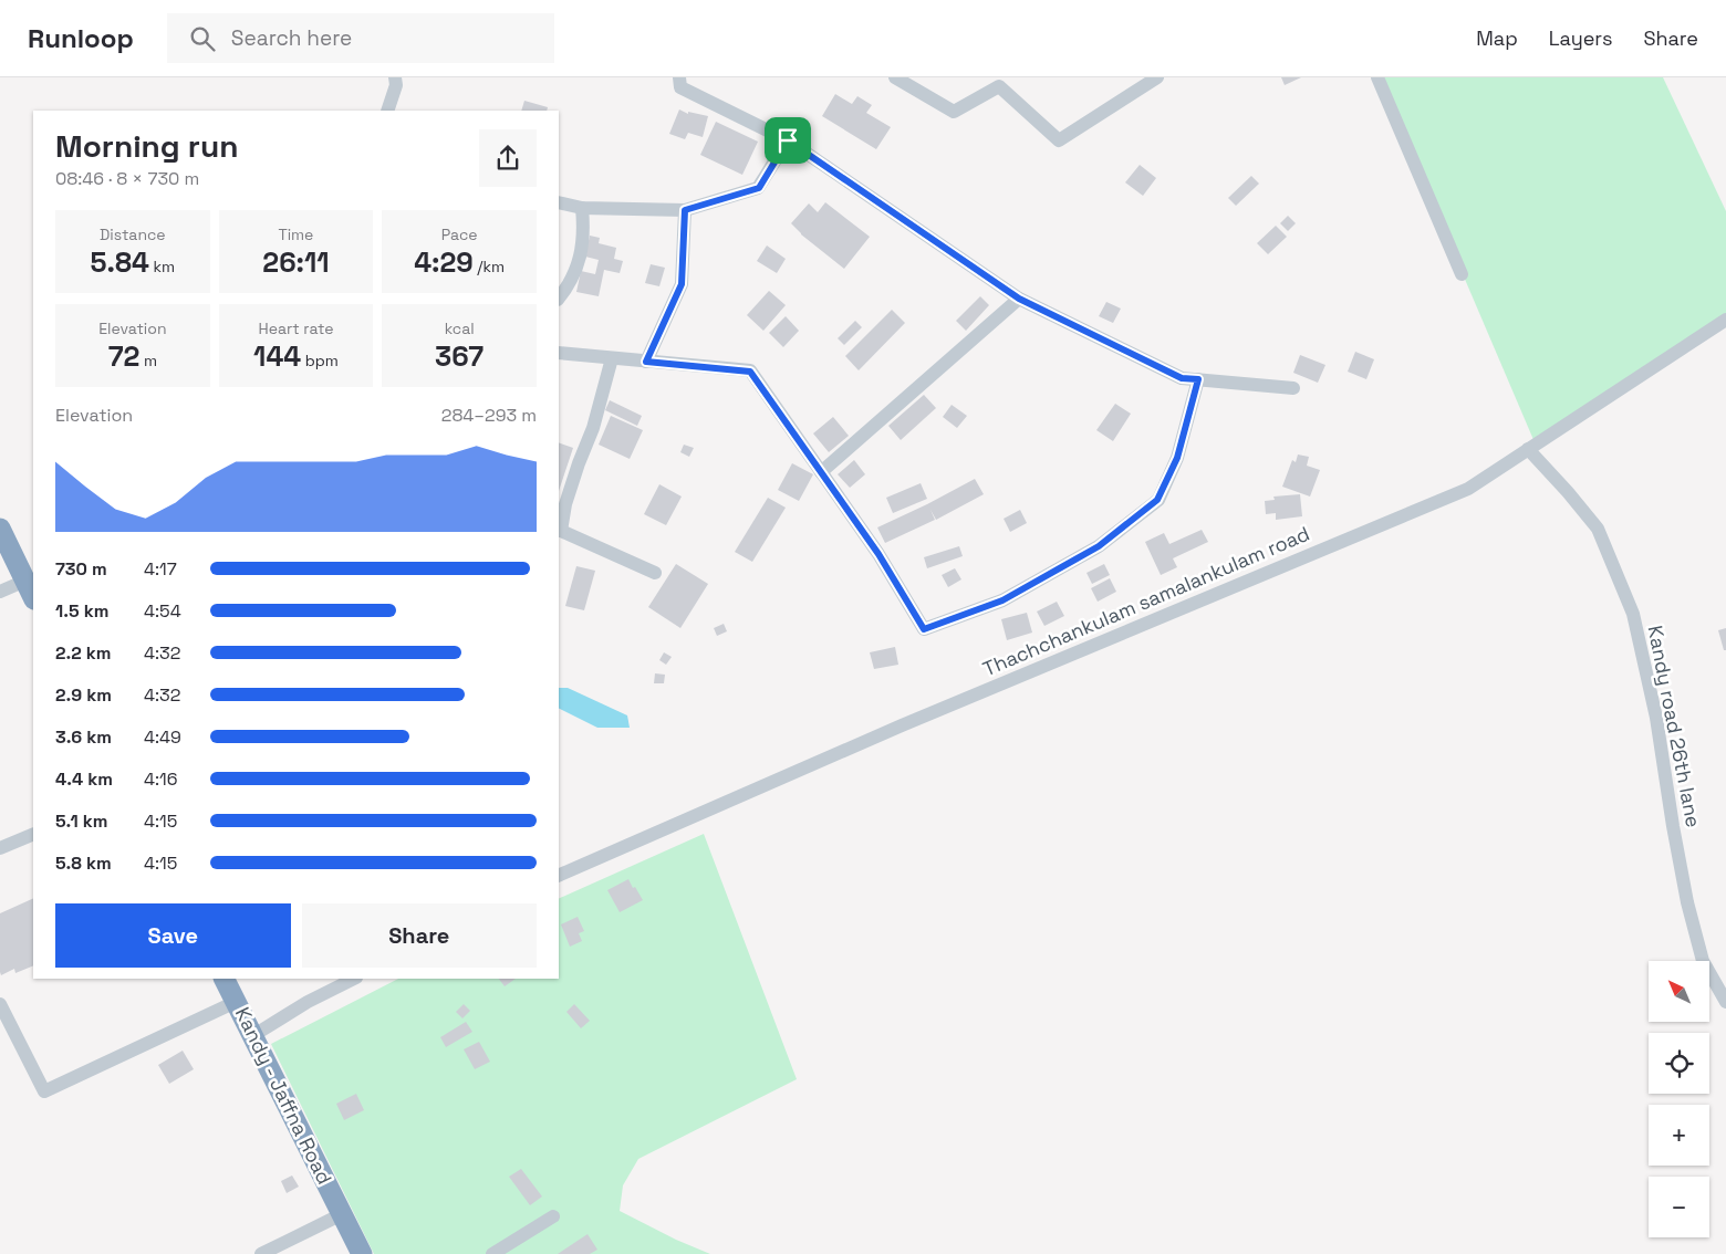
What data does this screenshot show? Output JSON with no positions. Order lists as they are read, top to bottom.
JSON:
{
  "streets": {
    "highway": ["Kandy - Jaffna Road"],
    "street": ["Thachchankulam samalankulam road", "Kandy road 26th lane"]
  },
  "crossings": [
    ["Thachchankulam samalankulam road", "Kandy road 26th lane"]
  ],
  "north": "top left",
  "page": {
    "header": "Runloop",
    "search": "Search here",
    "nav": ["Map", "Layers", "Share"],
    "heading": ["Morning run", "08:46 · 8 × 730 m"],
    "stats": [
      ["Distance", "5.84 km"],
      ["Time", "26:11"],
      ["Pace", "4:29 /km"],
      ["Elevation", "72 m"],
      ["Heart rate", "144 bpm"],
      ["kcal", "367"]
    ],
    "chart": ["Elevation", "284–293 m"],
    "list": [
      {
        "name": "730 m",
        "note": "4:17"
      },
      {
        "name": "1.5 km",
        "note": "4:54"
      },
      {
        "name": "2.2 km",
        "note": "4:32"
      },
      {
        "name": "2.9 km",
        "note": "4:32"
      },
      {
        "name": "3.6 km",
        "note": "4:49"
      },
      {
        "name": "4.4 km",
        "note": "4:16"
      },
      {
        "name": "5.1 km",
        "note": "4:15"
      },
      {
        "name": "5.8 km",
        "note": "4:15"
      }
    ],
    "buttons": ["Save", "Share"],
    "map_buttons": ["+", "−"]
  }
}
